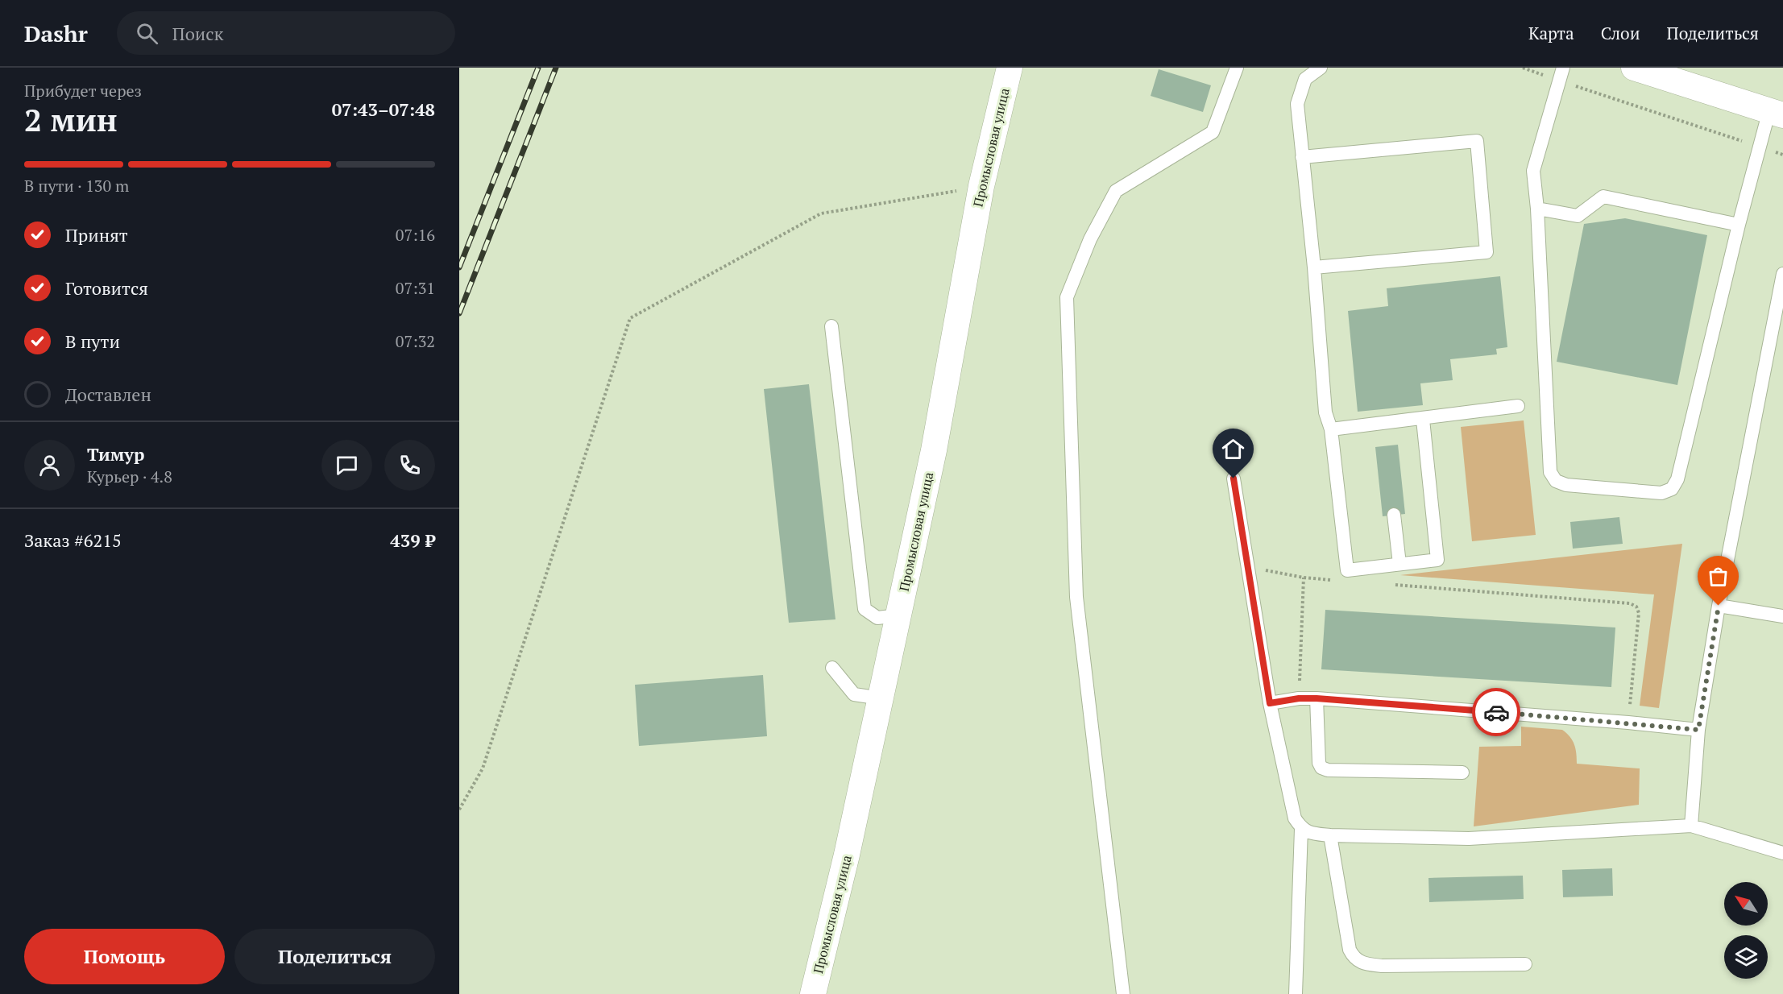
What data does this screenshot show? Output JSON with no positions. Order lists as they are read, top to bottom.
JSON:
{
  "streets": {
    "street": ["Промысловая улица"]
  },
  "north": "top left",
  "page": {
    "header": "Dashr",
    "search": "Поиск",
    "nav": ["Карта", "Слои", "Поделиться"],
    "heading": ["2 мин", "Прибудет через", "07:43–07:48"],
    "panel": [
      "Тимур",
      "Курьер · 4.8",
      "Заказ #6215",
      "439 ₽"
    ],
    "bar": "В пути · 130 m",
    "list": [
      ["Принят", "07:16"],
      ["Готовится", "07:31"],
      ["В пути", "07:32"],
      "Доставлен"
    ],
    "buttons": ["Помощь", "Поделиться"]
  }
}
